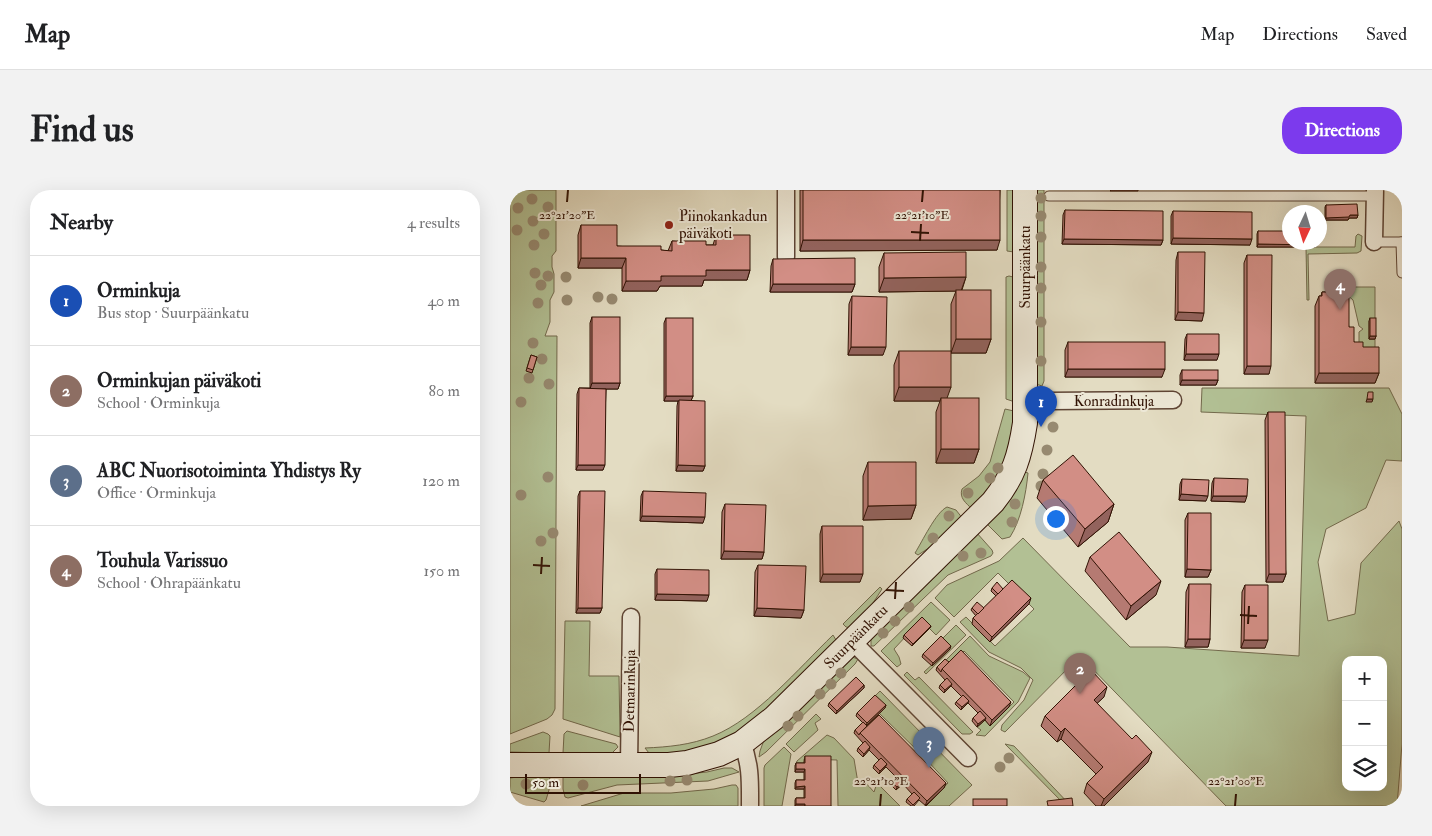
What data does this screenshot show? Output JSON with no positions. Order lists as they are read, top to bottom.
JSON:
{
  "streets": {
    "street": ["Suurpäänkatu", "Konradinkuja", "Detmarinkuja"]
  },
  "crossings": [
    ["Suurpäänkatu", "Konradinkuja"],
    ["Suurpäänkatu", "Detmarinkuja"]
  ],
  "places": ["Piinokankadun päiväkoti"],
  "scale_bar": "50 m",
  "north": "bottom",
  "page": {
    "header": "Map",
    "nav": ["Map", "Directions", "Saved"],
    "buttons": "Directions",
    "title": "Find us",
    "heading": ["Nearby", "4 results"],
    "list": [
      {
        "mark": "1",
        "name": "Orminkuja",
        "note": "Bus stop · Suurpäänkatu",
        "value": "40 m"
      },
      {
        "mark": "2",
        "name": "Orminkujan päiväkoti",
        "note": "School · Orminkuja",
        "value": "80 m"
      },
      {
        "mark": "3",
        "name": "ABC Nuorisotoiminta Yhdistys Ry",
        "note": "Office · Orminkuja",
        "value": "120 m"
      },
      {
        "mark": "4",
        "name": "Touhula Varissuo",
        "note": "School · Ohrapäänkatu",
        "value": "150 m"
      }
    ],
    "pins": [
      "4",
      "1",
      "2",
      "3"
    ],
    "map_buttons": ["+", "−"],
    "scale": "50 m"
  },
  "coordinates": ["22°21'20\"E", "22°21'10\"E", "22°21'00\"E"]
}
